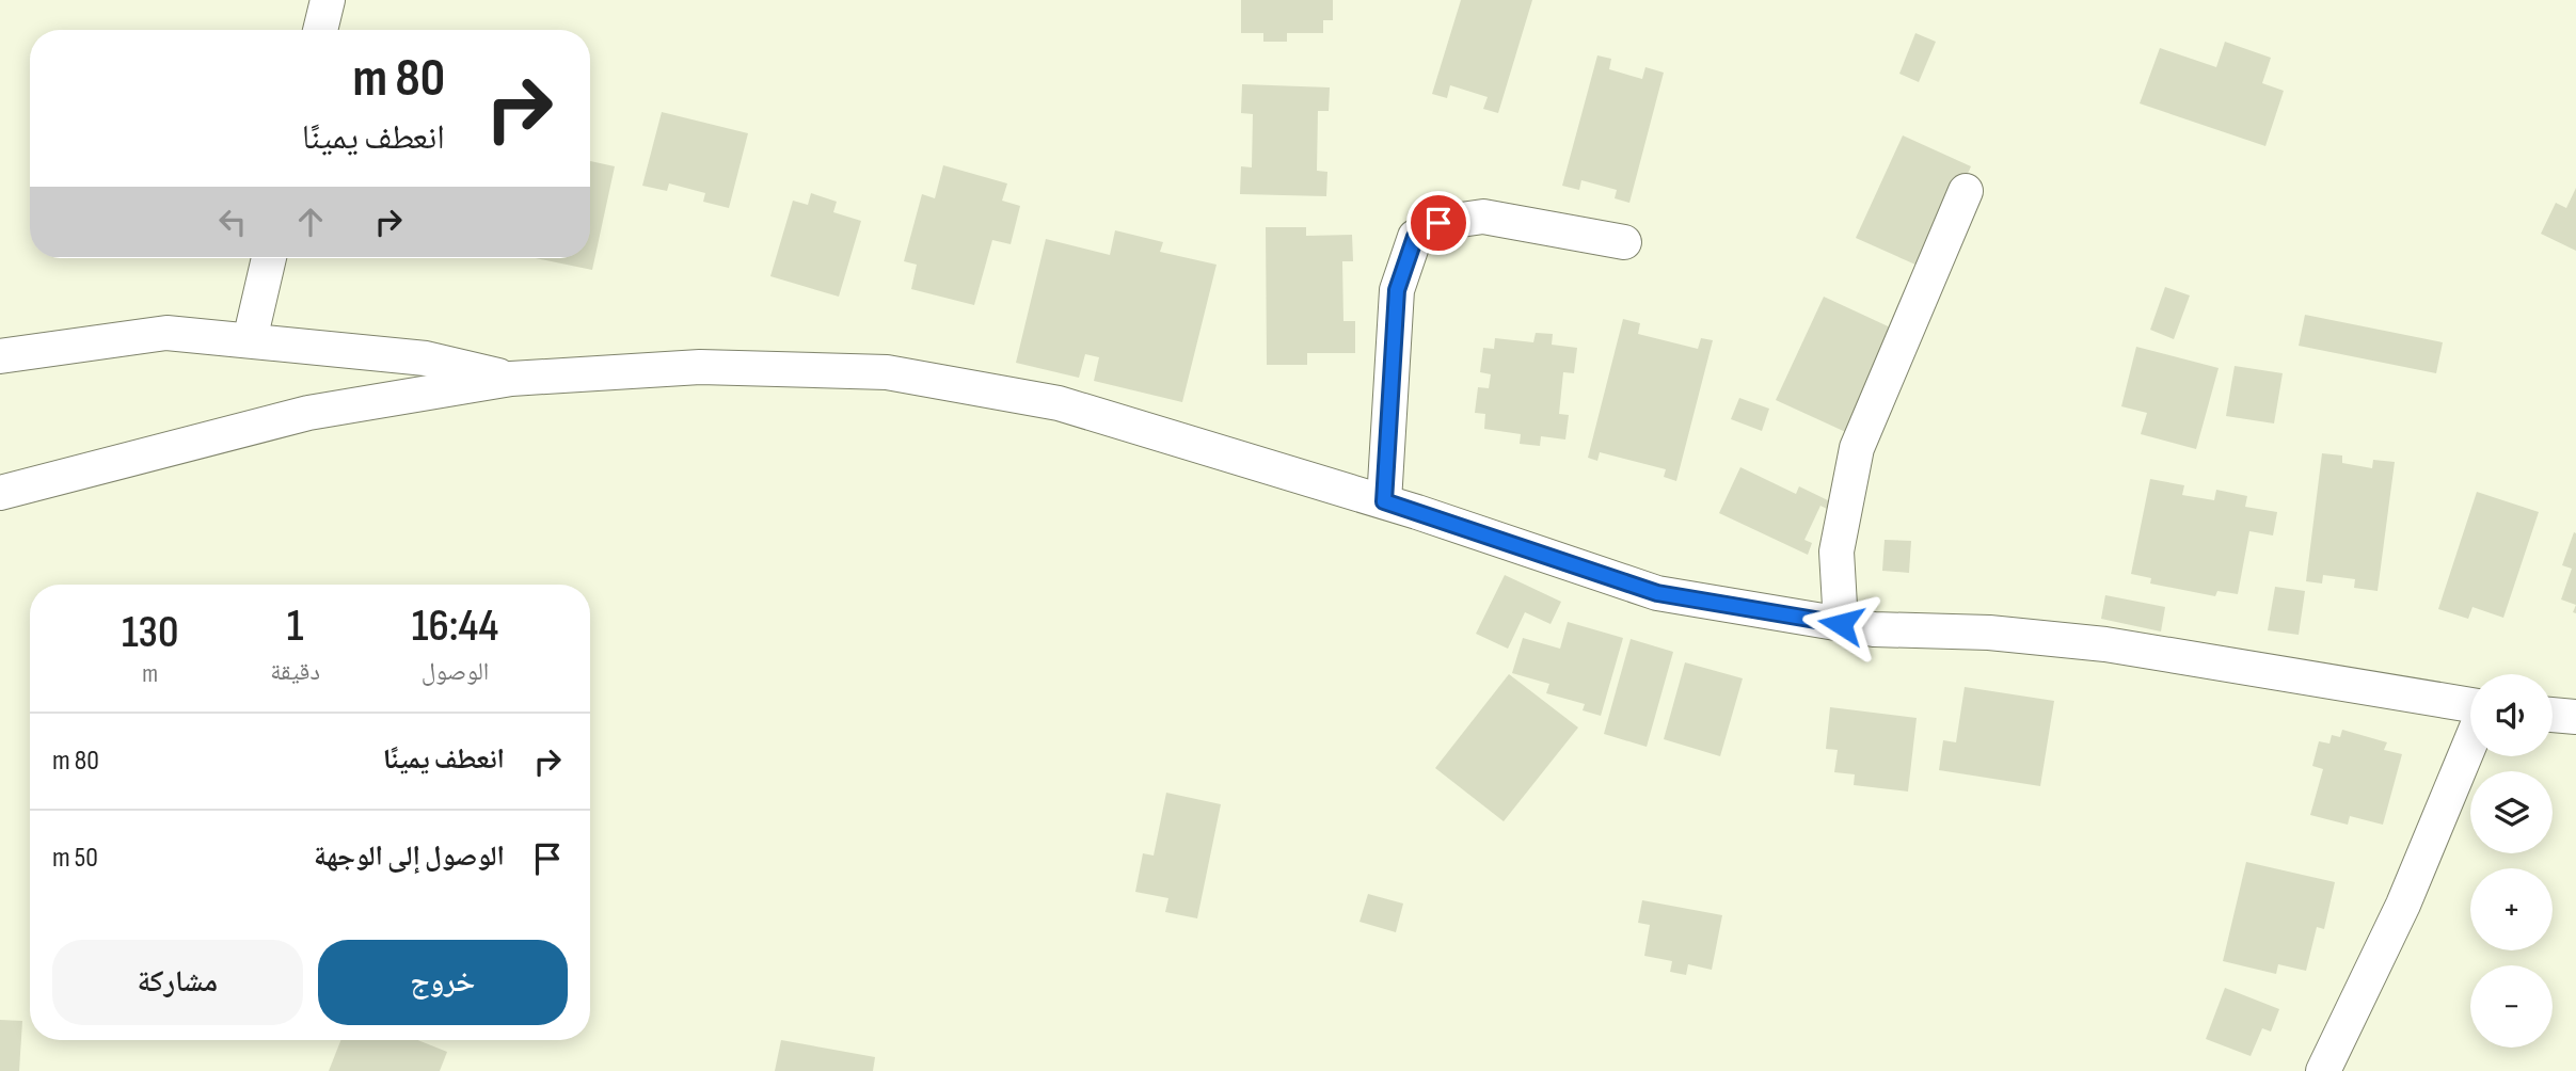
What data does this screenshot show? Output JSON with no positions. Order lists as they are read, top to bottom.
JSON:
{
  "page": {
    "turn": ["80 m", "انعطف يمينًا"],
    "eta": [
      "16:44",
      "الوصول",
      "1",
      "دقيقة",
      "130",
      "m"
    ],
    "map_buttons": ["+", "−"],
    "list": [
      {
        "name": "انعطف يمينًا",
        "value": "80 m"
      },
      {
        "name": "الوصول إلى الوجهة",
        "value": "50 m"
      }
    ],
    "buttons": ["خروج", "مشاركة"]
  }
}
